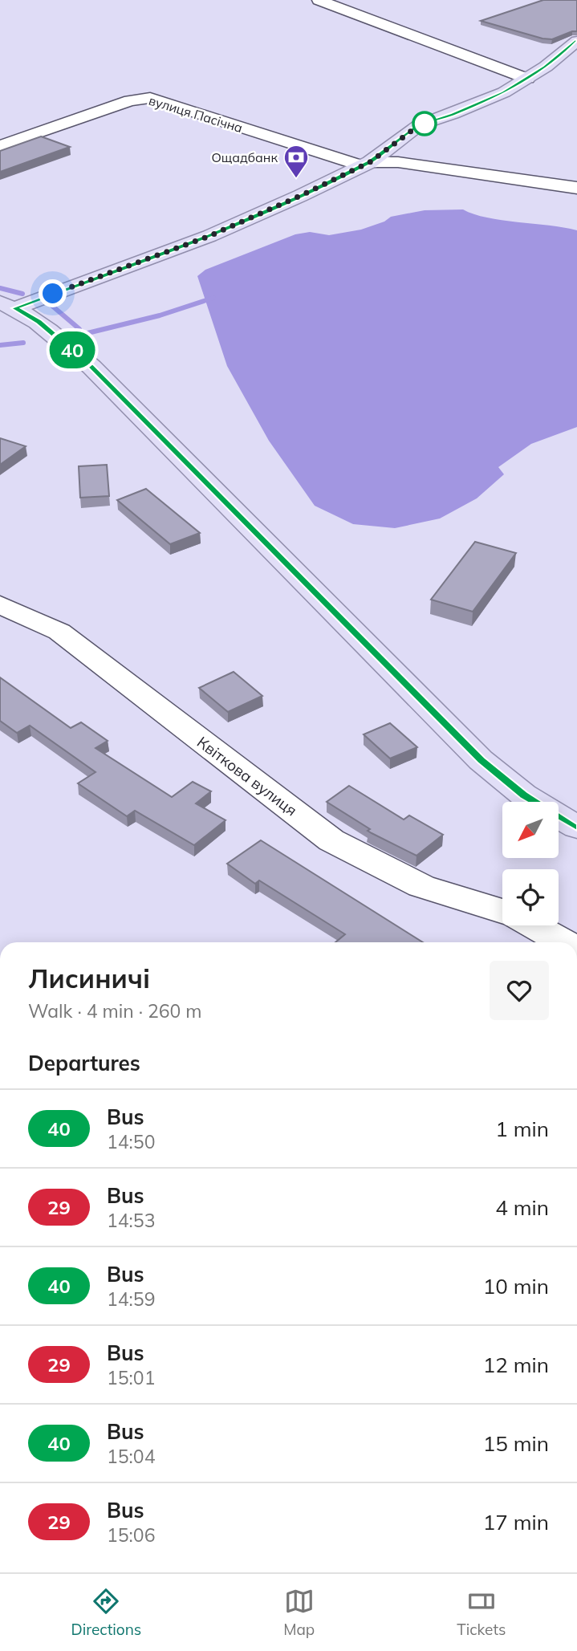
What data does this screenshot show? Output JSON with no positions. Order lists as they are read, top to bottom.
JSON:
{
  "streets": {
    "street": ["вулиця Пасічна", "Квіткова вулиця"]
  },
  "places": {
    "bank": ["Ощадбанк"]
  },
  "lines": ["bus line 40"],
  "north": "bottom left",
  "page": {
    "on_map": "40",
    "heading": [
      ["Лисиничі", "Walk · 4 min · 260 m"],
      "Departures"
    ],
    "list": [
      {
        "mark": "40",
        "name": "Bus",
        "note": "14:50",
        "value": "1 min"
      },
      {
        "mark": "29",
        "name": "Bus",
        "note": "14:53",
        "value": "4 min"
      },
      {
        "mark": "40",
        "name": "Bus",
        "note": "14:59",
        "value": "10 min"
      },
      {
        "mark": "29",
        "name": "Bus",
        "note": "15:01",
        "value": "12 min"
      },
      {
        "mark": "40",
        "name": "Bus",
        "note": "15:04",
        "value": "15 min"
      },
      {
        "mark": "29",
        "name": "Bus",
        "note": "15:06",
        "value": "17 min"
      }
    ],
    "tabs": ["Directions", "Map", "Tickets"]
  }
}
